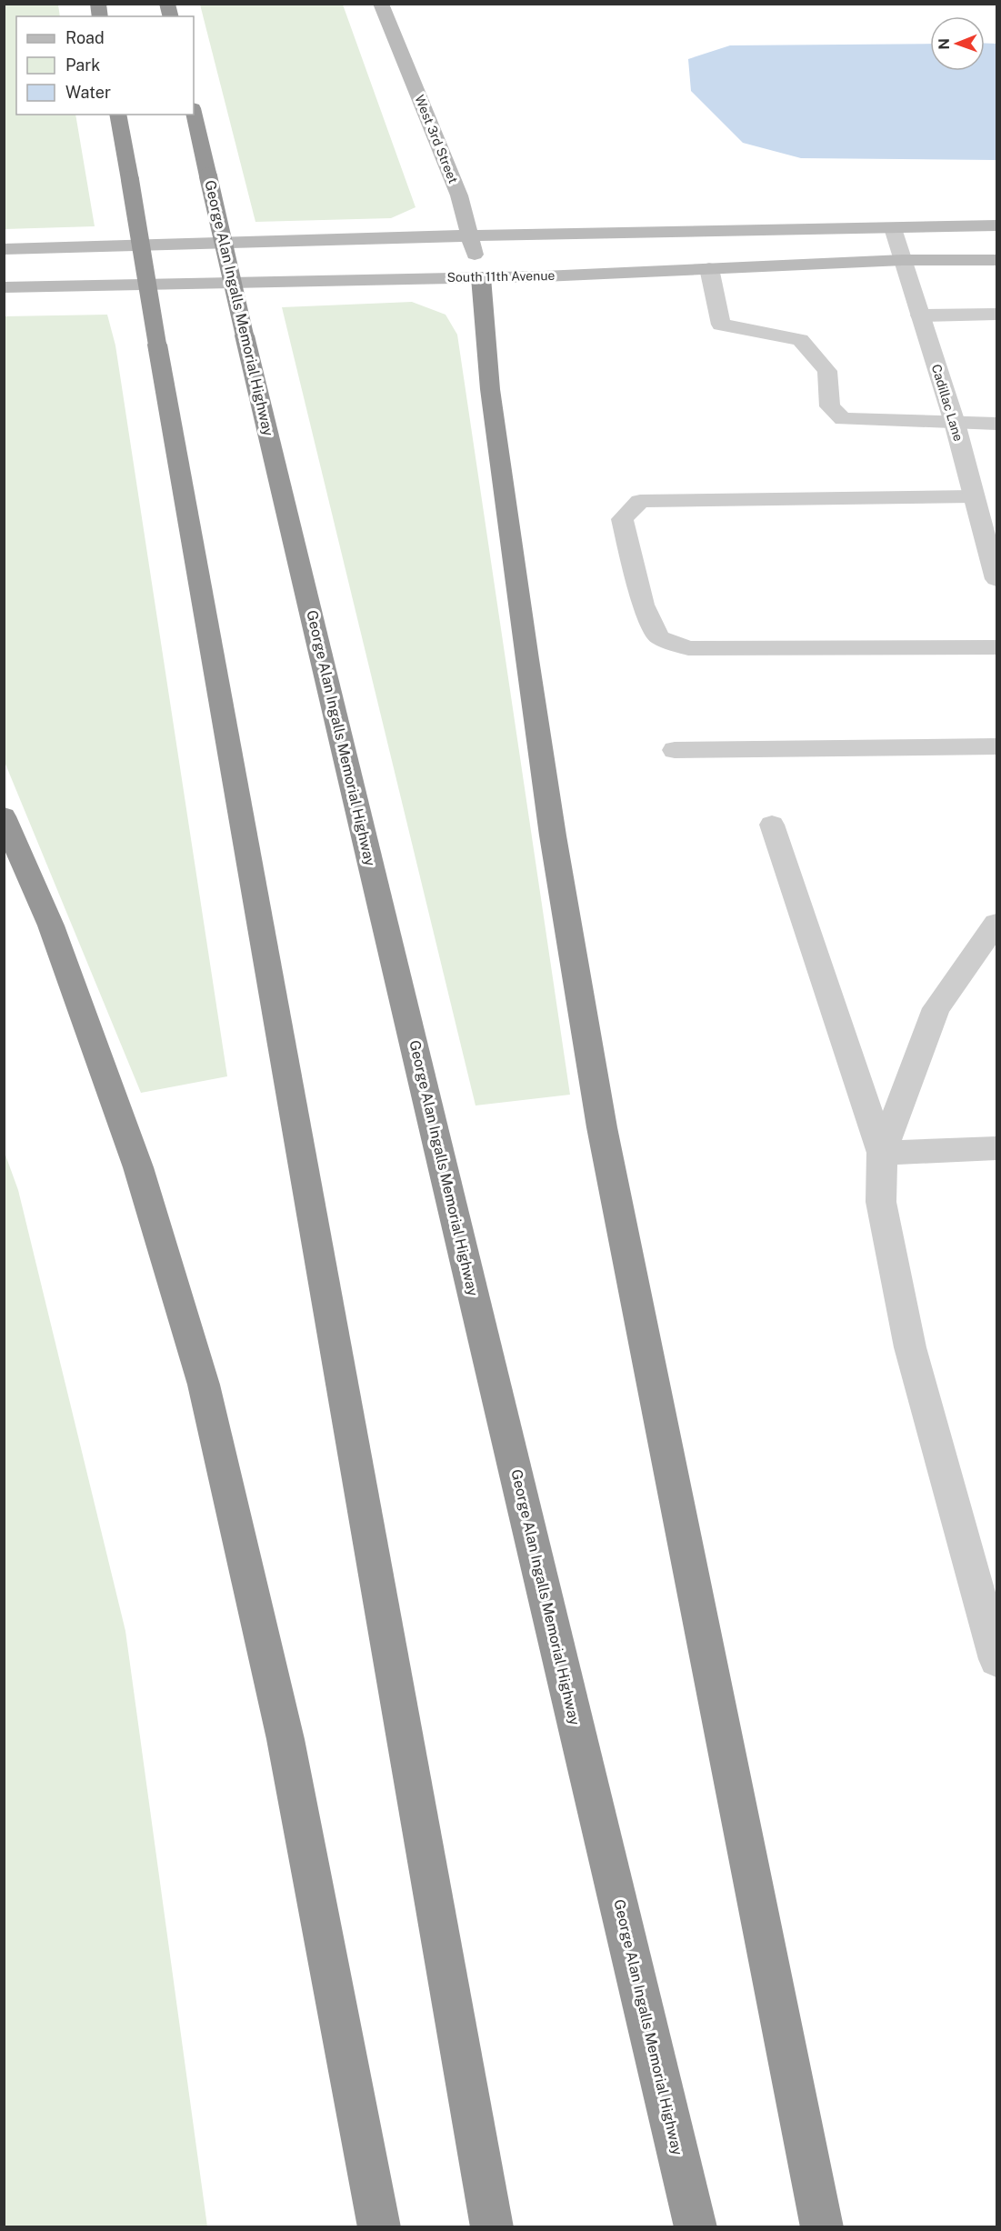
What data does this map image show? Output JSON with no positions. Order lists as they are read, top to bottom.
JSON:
{
  "streets": {
    "highway": ["George Alan Ingalls Memorial Highway"],
    "main road": ["West 3rd Street", "South 11th Avenue"],
    "street": ["Cadillac Lane"]
  },
  "crossings": [
    ["West 3rd Street", "South 11th Avenue"],
    ["South 11th Avenue", "Cadillac Lane"]
  ],
  "legend": ["Road", "Park", "Water"],
  "north": "left"
}
